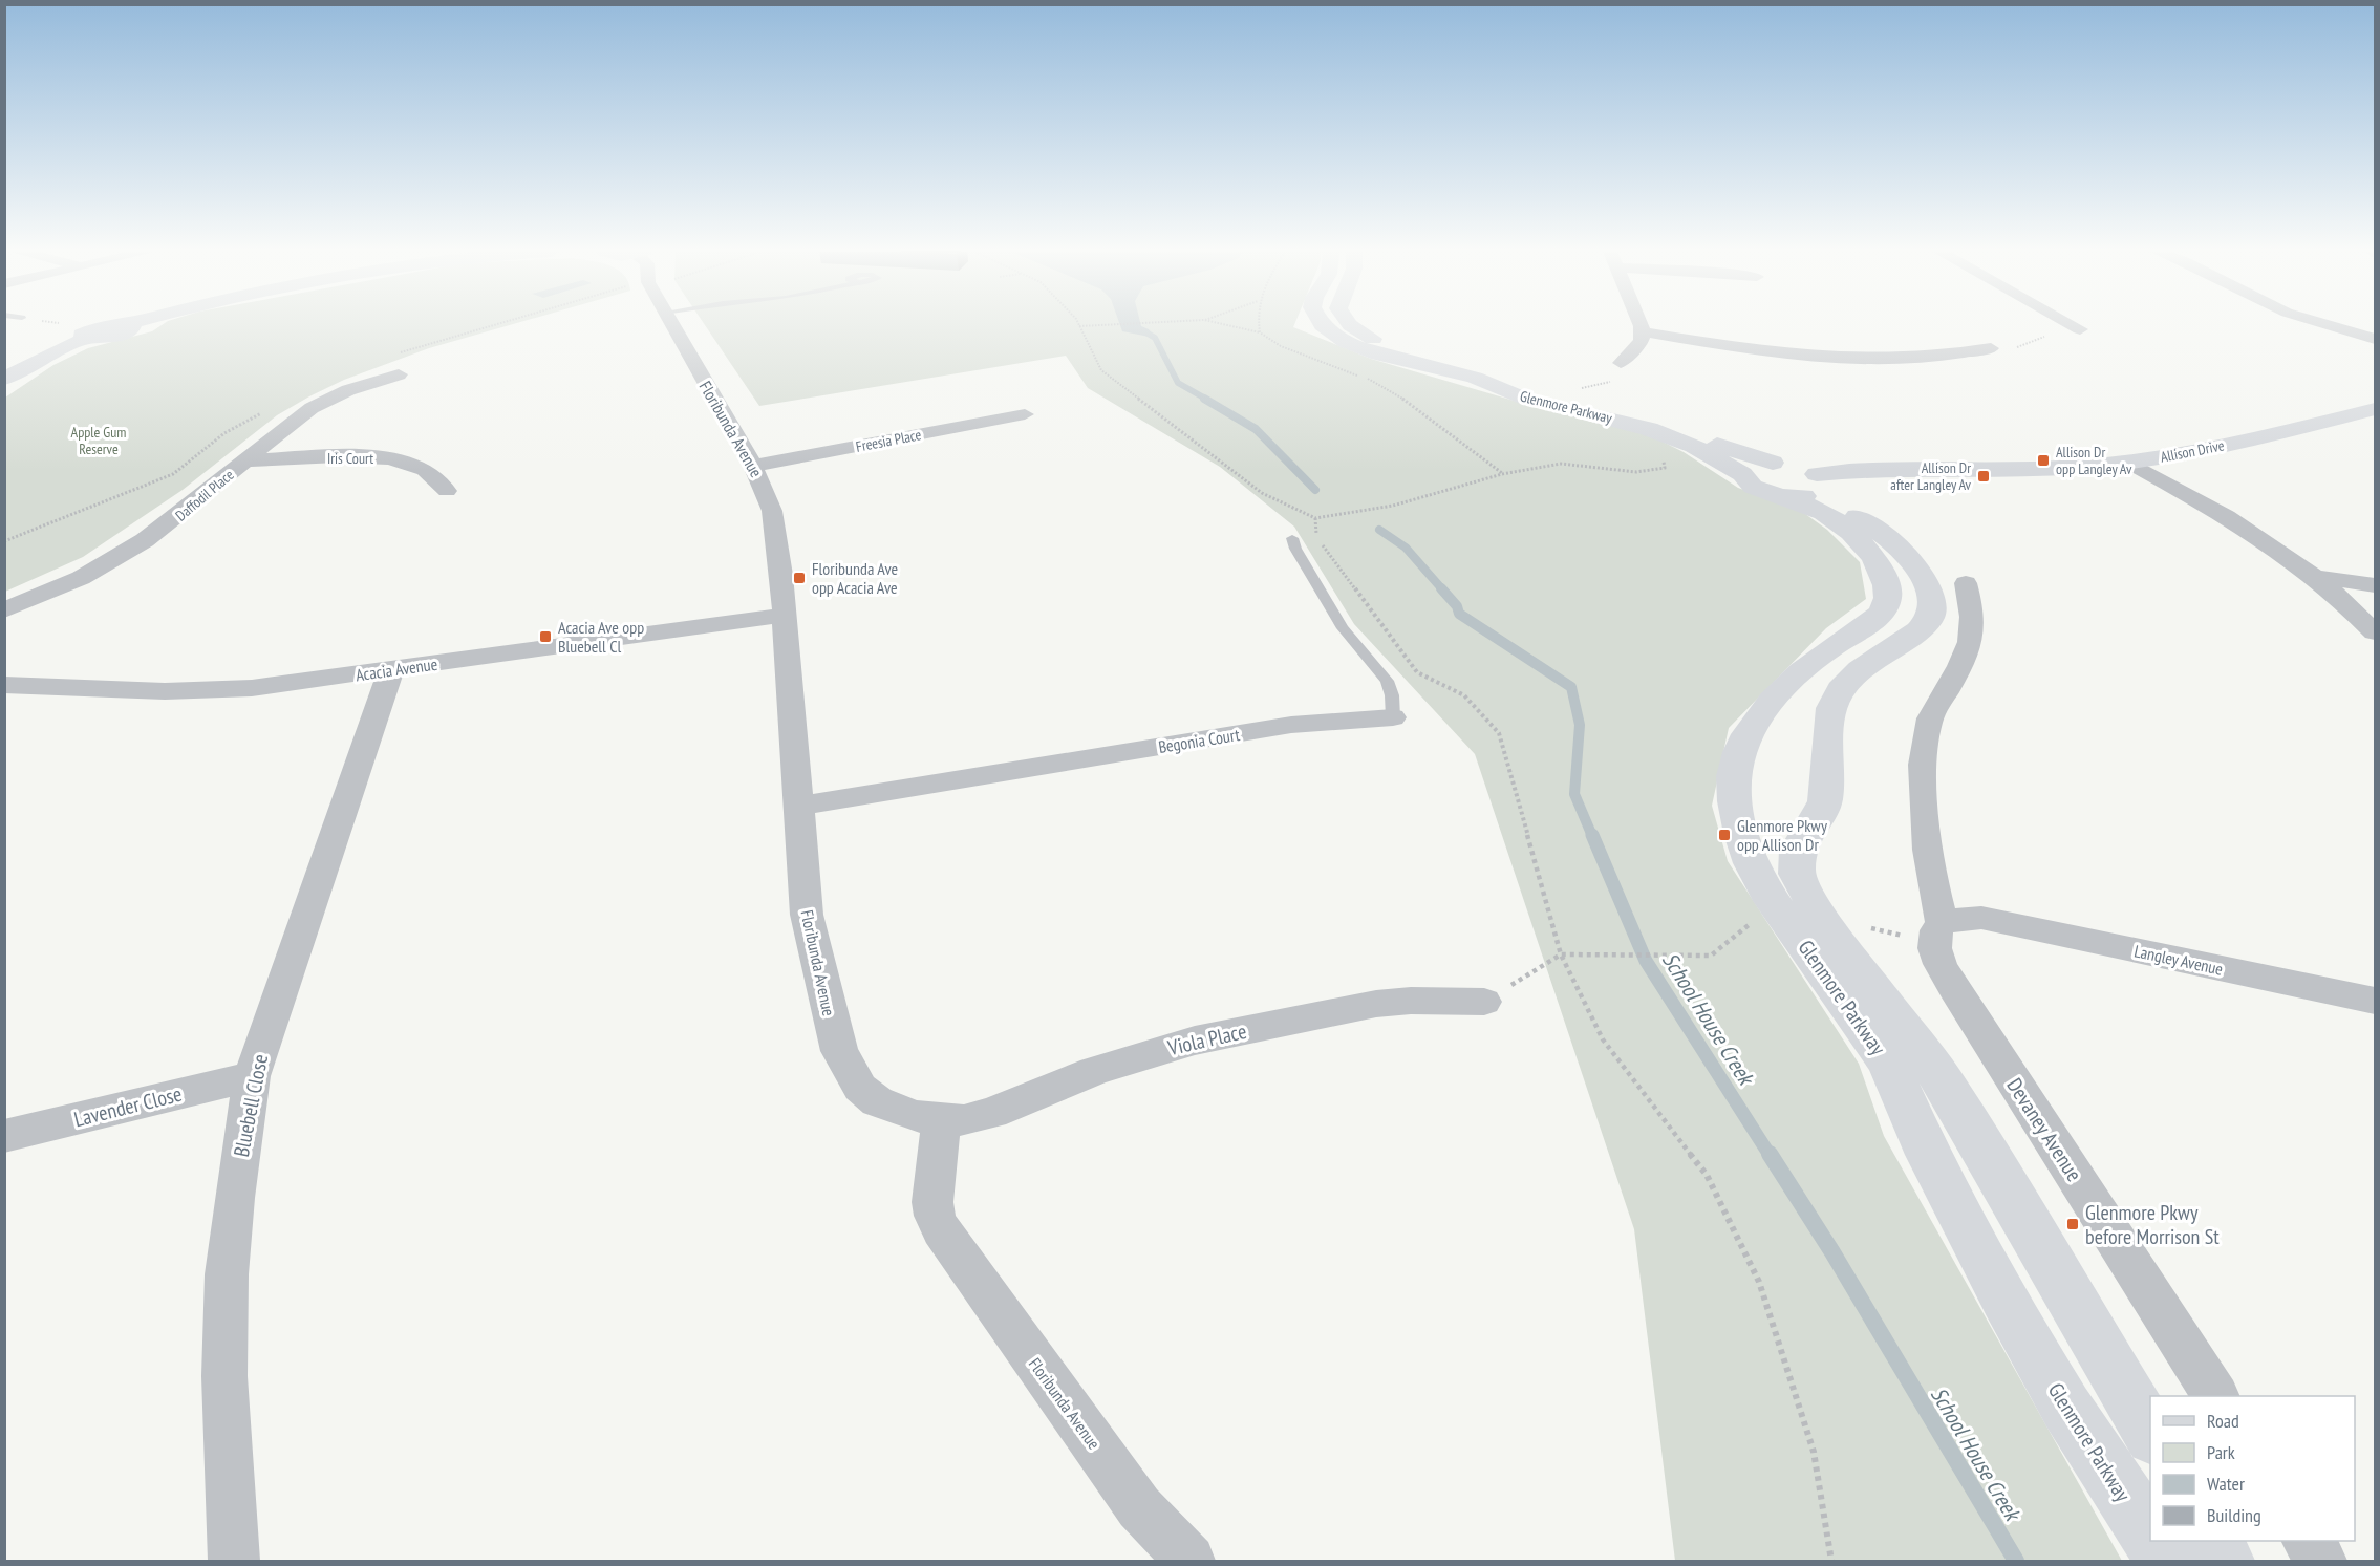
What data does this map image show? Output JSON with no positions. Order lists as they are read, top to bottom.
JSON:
{
  "streets": {
    "main road": ["Glenmore Parkway", "Allison Drive"],
    "street": [
      "Floribunda Avenue",
      "Freesia Place",
      "Iris Court",
      "Daffodil Place",
      "Acacia Avenue",
      "Begonia Court",
      "Langley Avenue",
      "Viola Place",
      "Bluebell Close",
      "Lavender Close",
      "Devaney Avenue"
    ]
  },
  "crossings": [
    ["Glenmore Parkway", "Allison Drive"],
    ["Floribunda Avenue", "Freesia Place"],
    ["Floribunda Avenue", "Acacia Avenue"],
    ["Floribunda Avenue", "Begonia Court"],
    ["Floribunda Avenue", "Viola Place"],
    ["Iris Court", "Daffodil Place"],
    ["Acacia Avenue", "Bluebell Close"],
    ["Langley Avenue", "Devaney Avenue"],
    ["Bluebell Close", "Lavender Close"]
  ],
  "water": ["School House Creek"],
  "parks": ["Apple Gum Reserve"],
  "places": {
    "transit": [
      "Allison Dr opp Langley Av",
      "Allison Dr after Langley Av",
      "Floribunda Ave opp Acacia Ave",
      "Acacia Ave opp Bluebell Cl",
      "Glenmore Pkwy opp Allison Dr",
      "Glenmore Pkwy before Morrison St"
    ]
  },
  "legend": [
    "Road",
    "Park",
    "Water",
    "Building"
  ]
}
